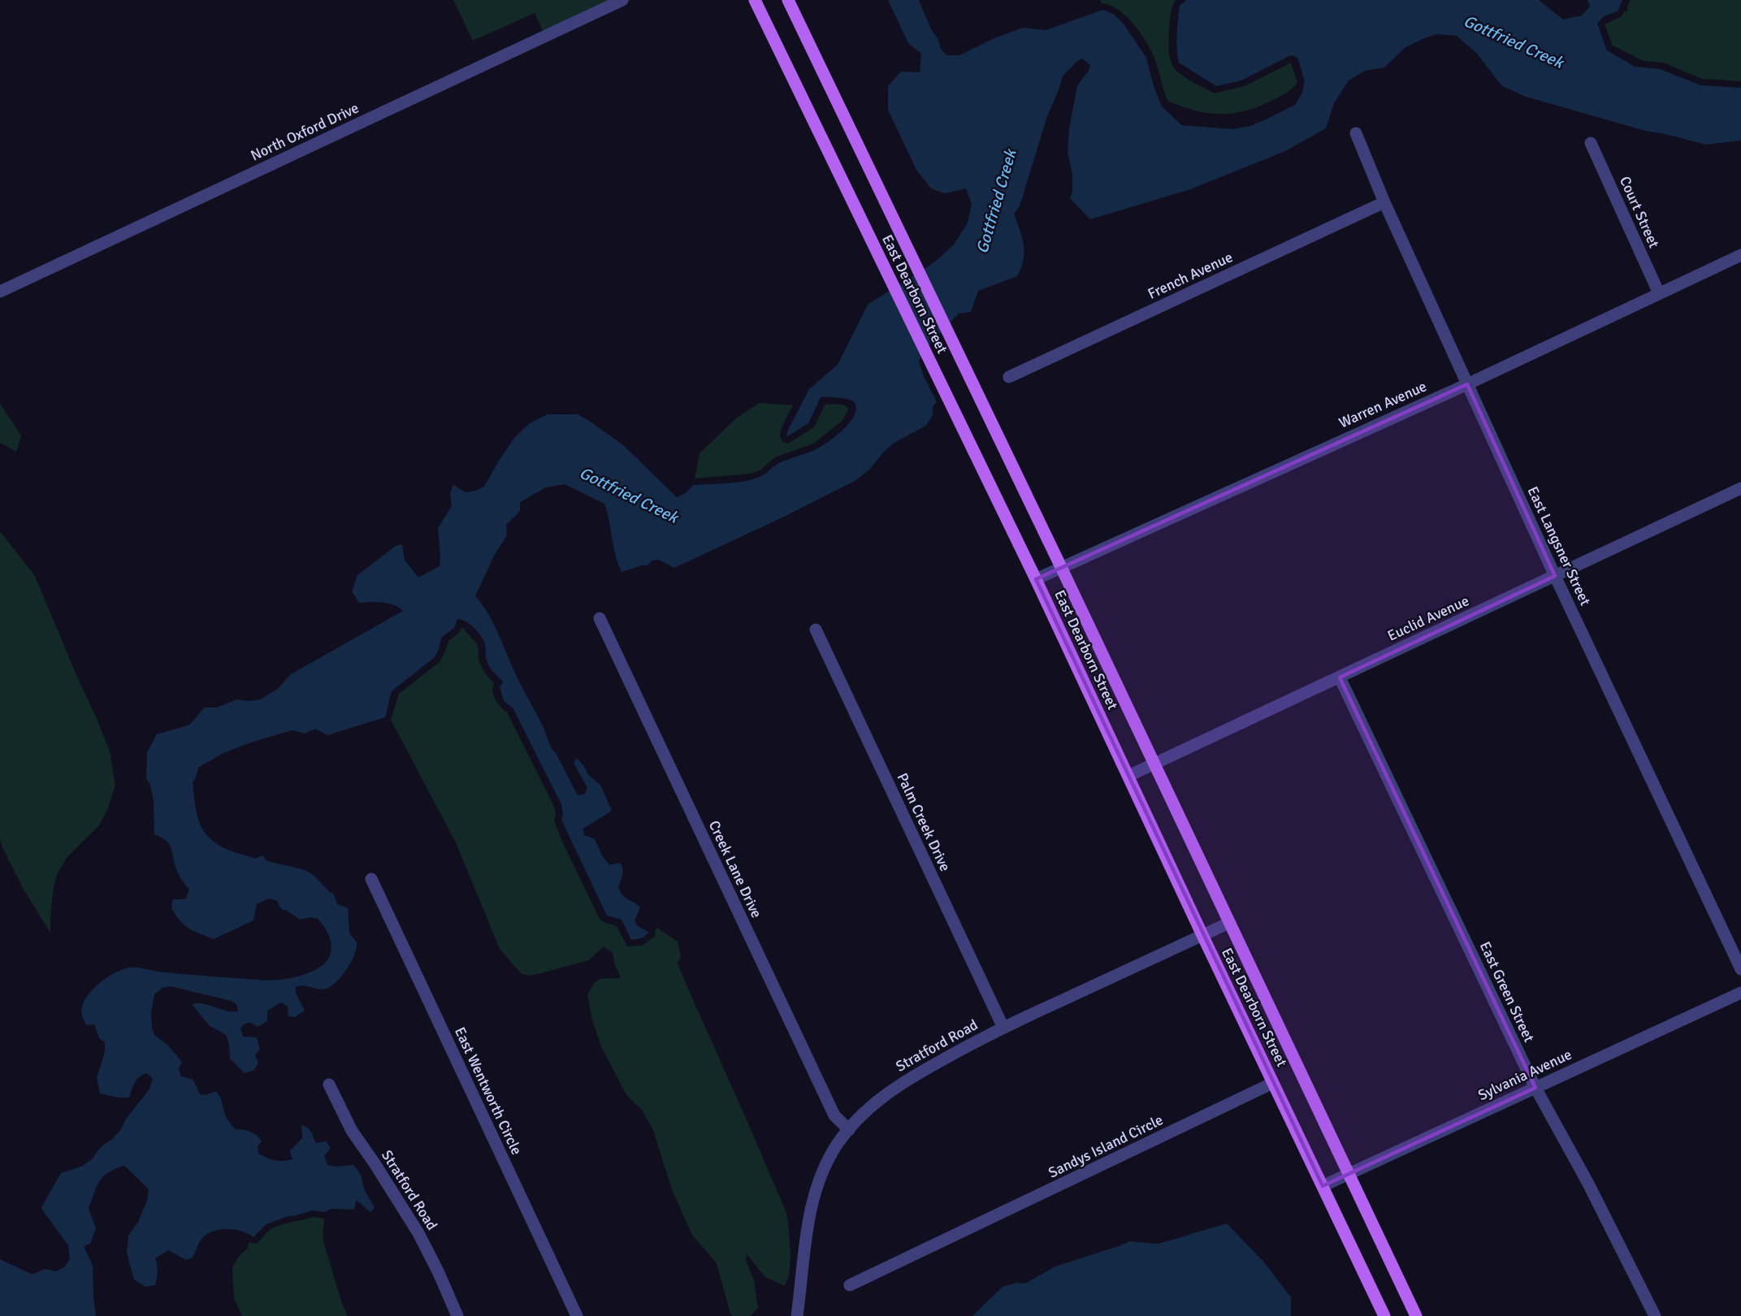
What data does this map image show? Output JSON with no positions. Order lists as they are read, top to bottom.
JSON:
{
  "streets": {
    "main road": ["East Dearborn Street"],
    "street": [
      "North Oxford Drive",
      "Court Street",
      "French Avenue",
      "Warren Avenue",
      "East Langsner Street",
      "Euclid Avenue",
      "Palm Creek Drive",
      "Creek Lane Drive",
      "East Green Street",
      "Stratford Road",
      "Sylvania Avenue",
      "East Wentworth Circle",
      "Sandys Island Circle"
    ]
  },
  "crossings": [
    ["Court Street", "Warren Avenue"],
    ["French Avenue", "East Langsner Street"],
    ["East Dearborn Street", "Warren Avenue"],
    ["East Dearborn Street", "Euclid Avenue"],
    ["East Dearborn Street", "Stratford Road"],
    ["East Dearborn Street", "Sylvania Avenue"],
    ["East Dearborn Street", "Sandys Island Circle"],
    ["Warren Avenue", "East Langsner Street"],
    ["East Langsner Street", "Euclid Avenue"],
    ["Euclid Avenue", "East Green Street"],
    ["Palm Creek Drive", "Stratford Road"],
    ["Creek Lane Drive", "Stratford Road"],
    ["East Green Street", "Sylvania Avenue"]
  ],
  "water": ["Gottfried Creek"]
}
